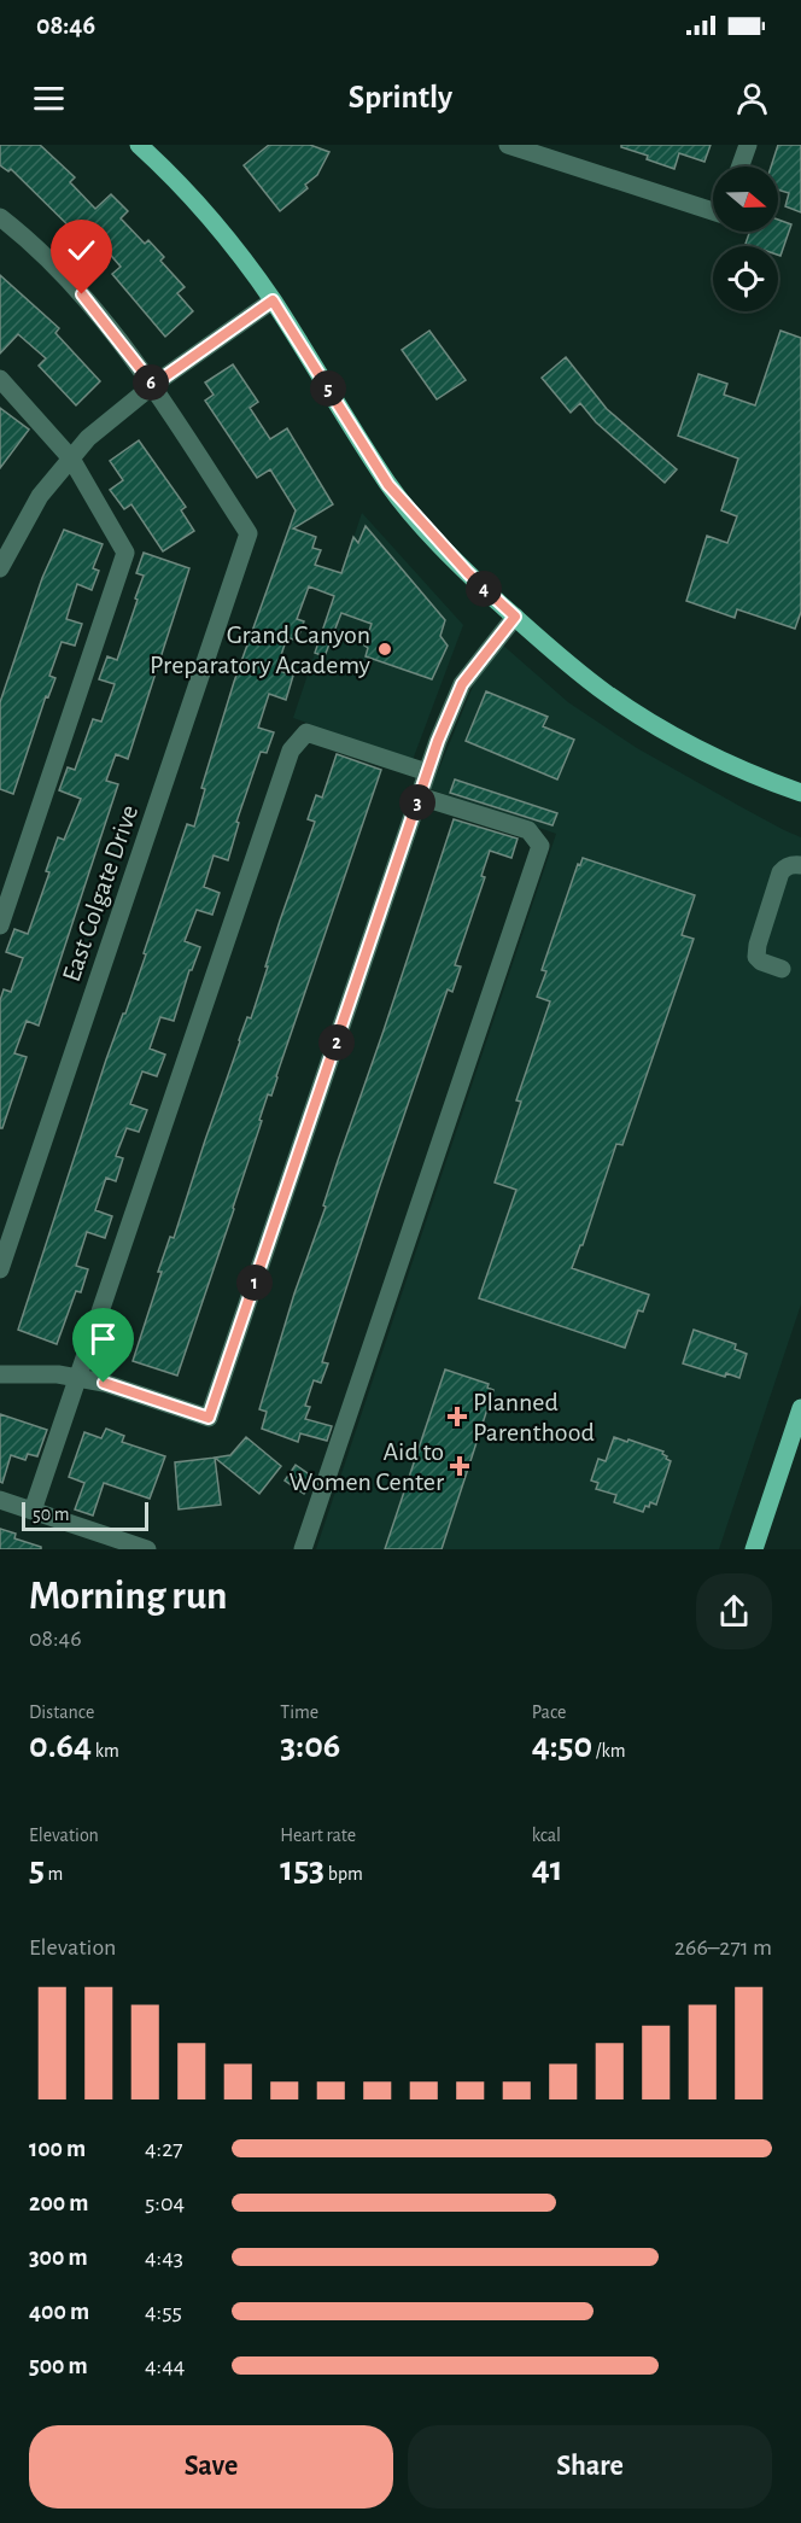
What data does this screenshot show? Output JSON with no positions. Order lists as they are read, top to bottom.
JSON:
{
  "streets": {
    "street": ["East Colgate Drive"]
  },
  "places": {
    "other": ["Grand Canyon Preparatory Academy"],
    "health": ["Planned Parenthood", "Aid to Women Center"]
  },
  "scale_bar": "50 m",
  "north": "right",
  "page": {
    "status": "08:46",
    "header": "Sprintly",
    "pins": [
      "6",
      "5",
      "4",
      "3",
      "2",
      "1"
    ],
    "scale": "50 m",
    "heading": ["Morning run", "08:46"],
    "stats": [
      ["Distance", "0.64 km"],
      ["Time", "3:06"],
      ["Pace", "4:50 /km"],
      ["Elevation", "5 m"],
      ["Heart rate", "153 bpm"],
      ["kcal", "41"]
    ],
    "chart": ["Elevation", "266–271 m"],
    "list": [
      {
        "name": "100 m",
        "note": "4:27"
      },
      {
        "name": "200 m",
        "note": "5:04"
      },
      {
        "name": "300 m",
        "note": "4:43"
      },
      {
        "name": "400 m",
        "note": "4:55"
      },
      {
        "name": "500 m",
        "note": "4:44"
      }
    ],
    "buttons": ["Save", "Share"]
  }
}
